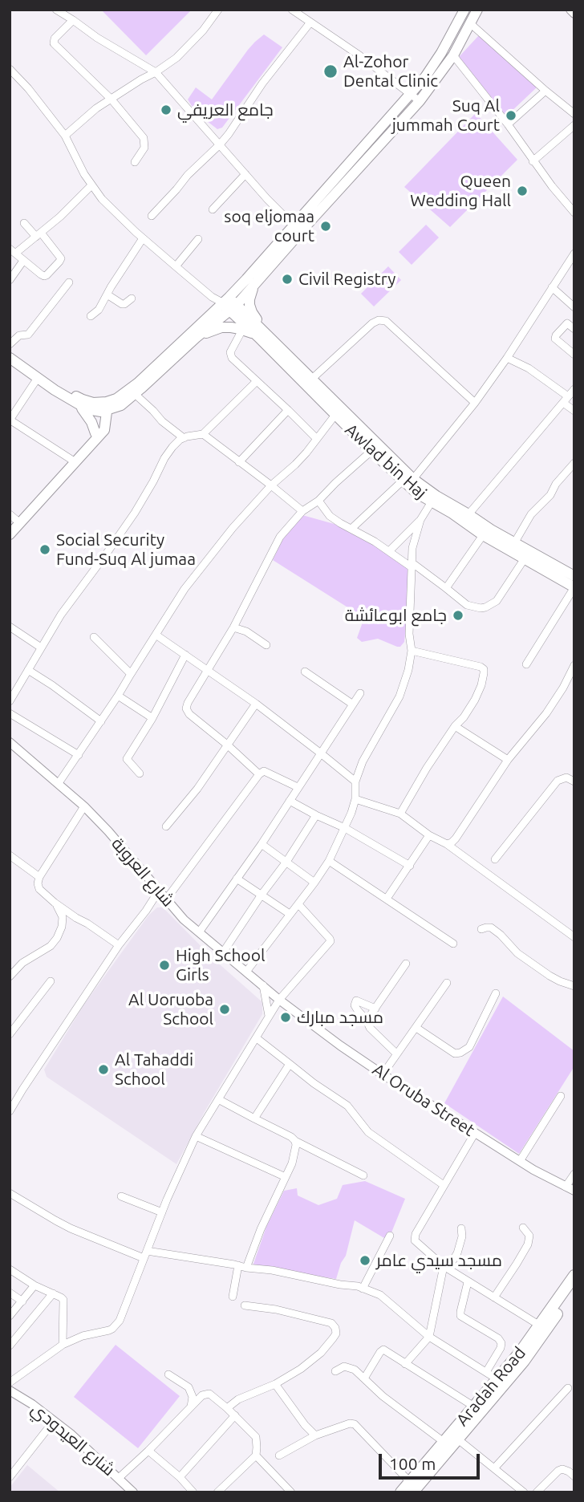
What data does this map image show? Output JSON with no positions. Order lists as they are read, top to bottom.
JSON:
{
  "streets": {
    "main road": ["Awlad bin Haj", "Aradah Road"],
    "street": ["شارع العروبة", "Al Oruba Street", "شارع العيدودي"]
  },
  "crossings": [
    ["شارع العروبة", "Al Oruba Street"]
  ],
  "places": [
    "Al-Zohor Dental Clinic",
    "جامع العريفي",
    "Suq Al jummah Court",
    "Queen Wedding Hall",
    "soq eljomaa court",
    "Civil Registry",
    "Social Security Fund-Suq Al jumaa",
    "جامع ابوعائشة",
    "High School Girls",
    "Al Uoruoba School",
    "مسجد مبارك",
    "Al Tahaddi School",
    "مسجد سيدي عامر"
  ],
  "scale_bar": "100 m"
}
